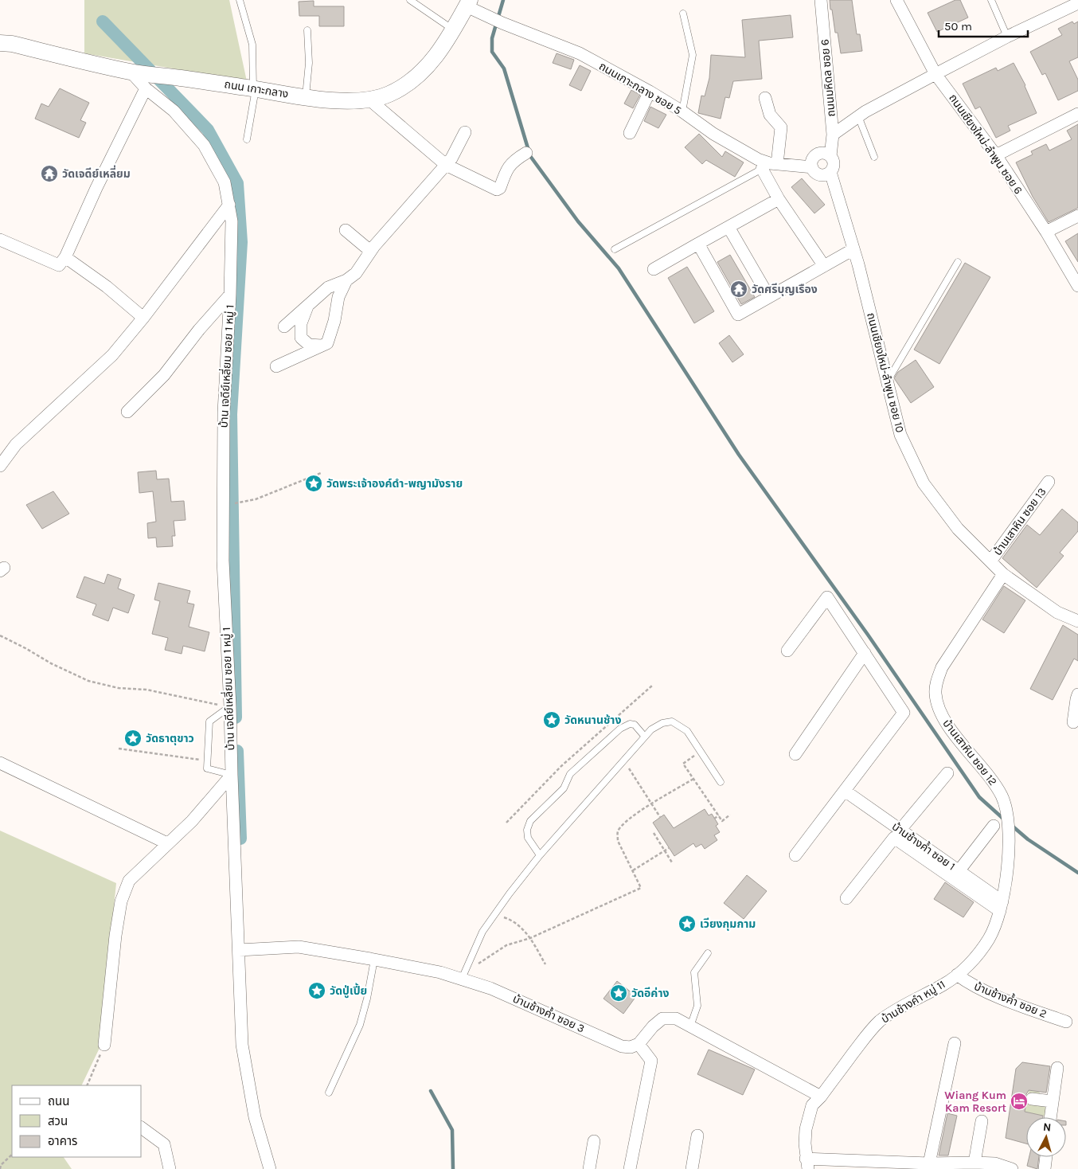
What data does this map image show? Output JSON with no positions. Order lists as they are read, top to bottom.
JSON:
{
  "streets": {
    "street": [
      "ถนนมหิดล ซอย 6",
      "ถนนเกาะกลาง ซอย 5",
      "ถนน เกาะกลาง",
      "ถนนเชียงใหม่-ลำพูน ซอย 6",
      "บ้าน เจดีย์เหลี่ยม ซอย 1 หมู่ 1",
      "ถนนเชียงใหม่-ลำพูน ซอย 10",
      "บ้านเสาหิน ซอย 13",
      "บ้านเสาหิน ซอย 12",
      "บ้านช้างค้ำ ซอย 1",
      "บ้านช้างค้ำ ซอย 2",
      "บ้านช้างคำ หมู่ 11",
      "บ้านช้างค้ำ ซอย 3"
    ]
  },
  "crossings": [
    ["ถนนมหิดล ซอย 6", "ถนนเกาะกลาง ซอย 5"],
    ["ถนนมหิดล ซอย 6", "ถนนเชียงใหม่-ลำพูน ซอย 10"],
    ["ถนนเกาะกลาง ซอย 5", "ถนน เกาะกลาง"],
    ["ถนนเกาะกลาง ซอย 5", "ถนนเชียงใหม่-ลำพูน ซอย 10"],
    ["ถนน เกาะกลาง", "บ้าน เจดีย์เหลี่ยม ซอย 1 หมู่ 1"],
    ["บ้าน เจดีย์เหลี่ยม ซอย 1 หมู่ 1", "บ้านช้างค้ำ ซอย 3"],
    ["ถนนเชียงใหม่-ลำพูน ซอย 10", "บ้านเสาหิน ซอย 13"],
    ["ถนนเชียงใหม่-ลำพูน ซอย 10", "บ้านเสาหิน ซอย 12"],
    ["บ้านเสาหิน ซอย 12", "บ้านช้างคำ หมู่ 11"],
    ["บ้านช้างค้ำ ซอย 1", "บ้านช้างคำ หมู่ 11"],
    ["บ้านช้างค้ำ ซอย 2", "บ้านช้างคำ หมู่ 11"]
  ],
  "places": {
    "temple": ["วัดเจดีย์เหลี่ยม", "วัดศรีบุญเรือง"],
    "place": [
      "วัดพระเจ้าองค์ดำ-พญามังราย",
      "วัดหนานช้าง",
      "วัดธาตุขาว",
      "เวียงกุมกาม",
      "วัดปู่เปี้ย",
      "วัดอีค่าง"
    ],
    "hotel": ["Wiang Kum Kam Resort"]
  },
  "legend": ["ถนน", "สวน", "อาคาร"],
  "scale_bar": "50 m",
  "north": "top"
}
